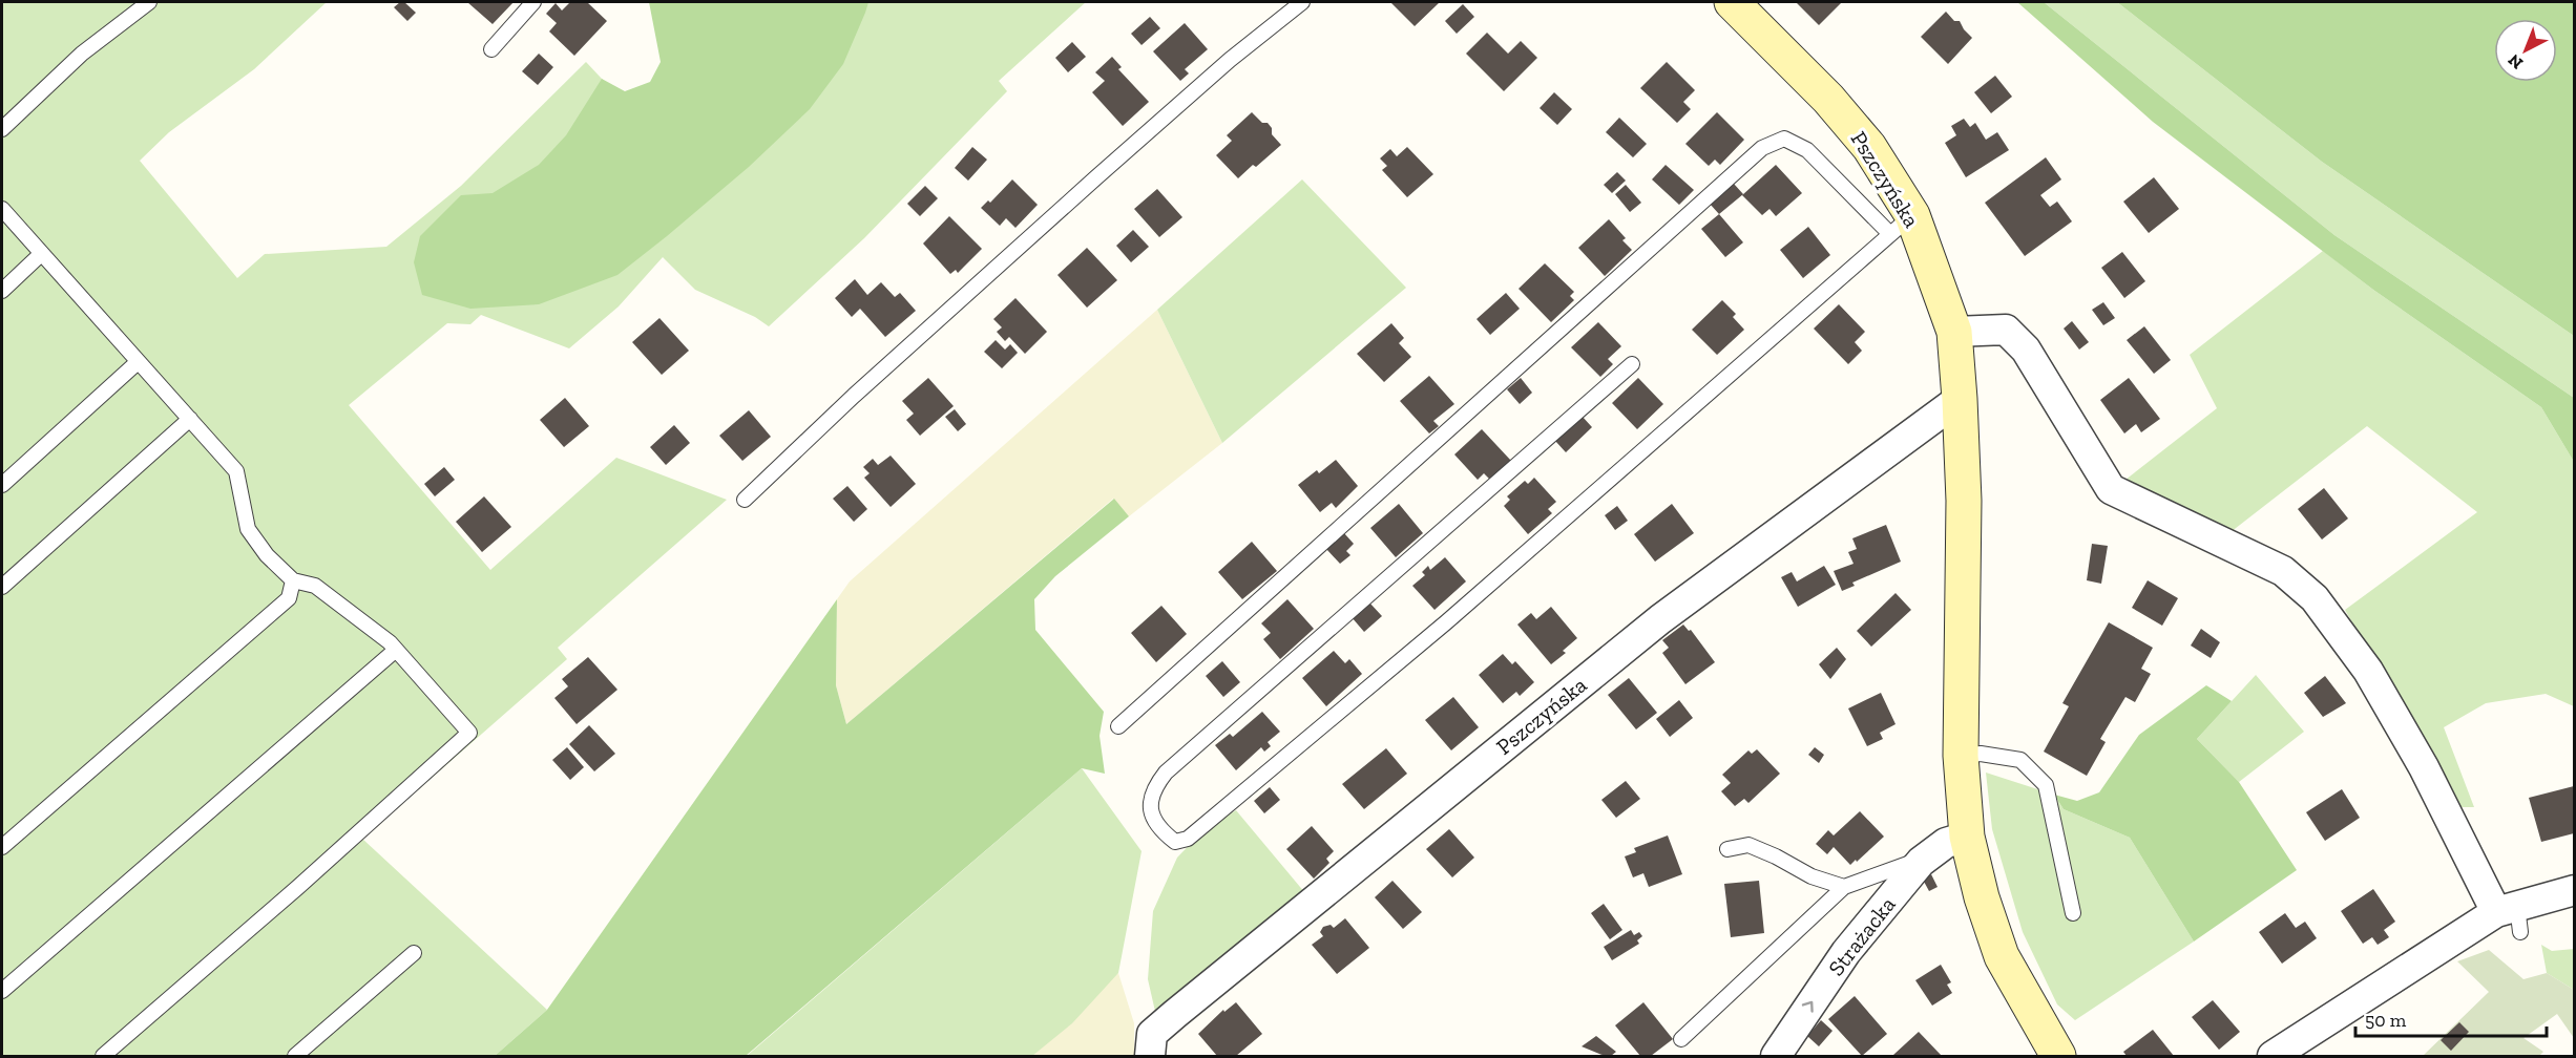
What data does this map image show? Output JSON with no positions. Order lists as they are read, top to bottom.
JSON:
{
  "streets": {
    "street": ["Pszczyńska", "Strażacka"]
  },
  "crossings": [
    ["Pszczyńska", "Strażacka"]
  ],
  "one_way": ["Strażacka"],
  "scale_bar": "50 m",
  "north": "bottom left"
}
